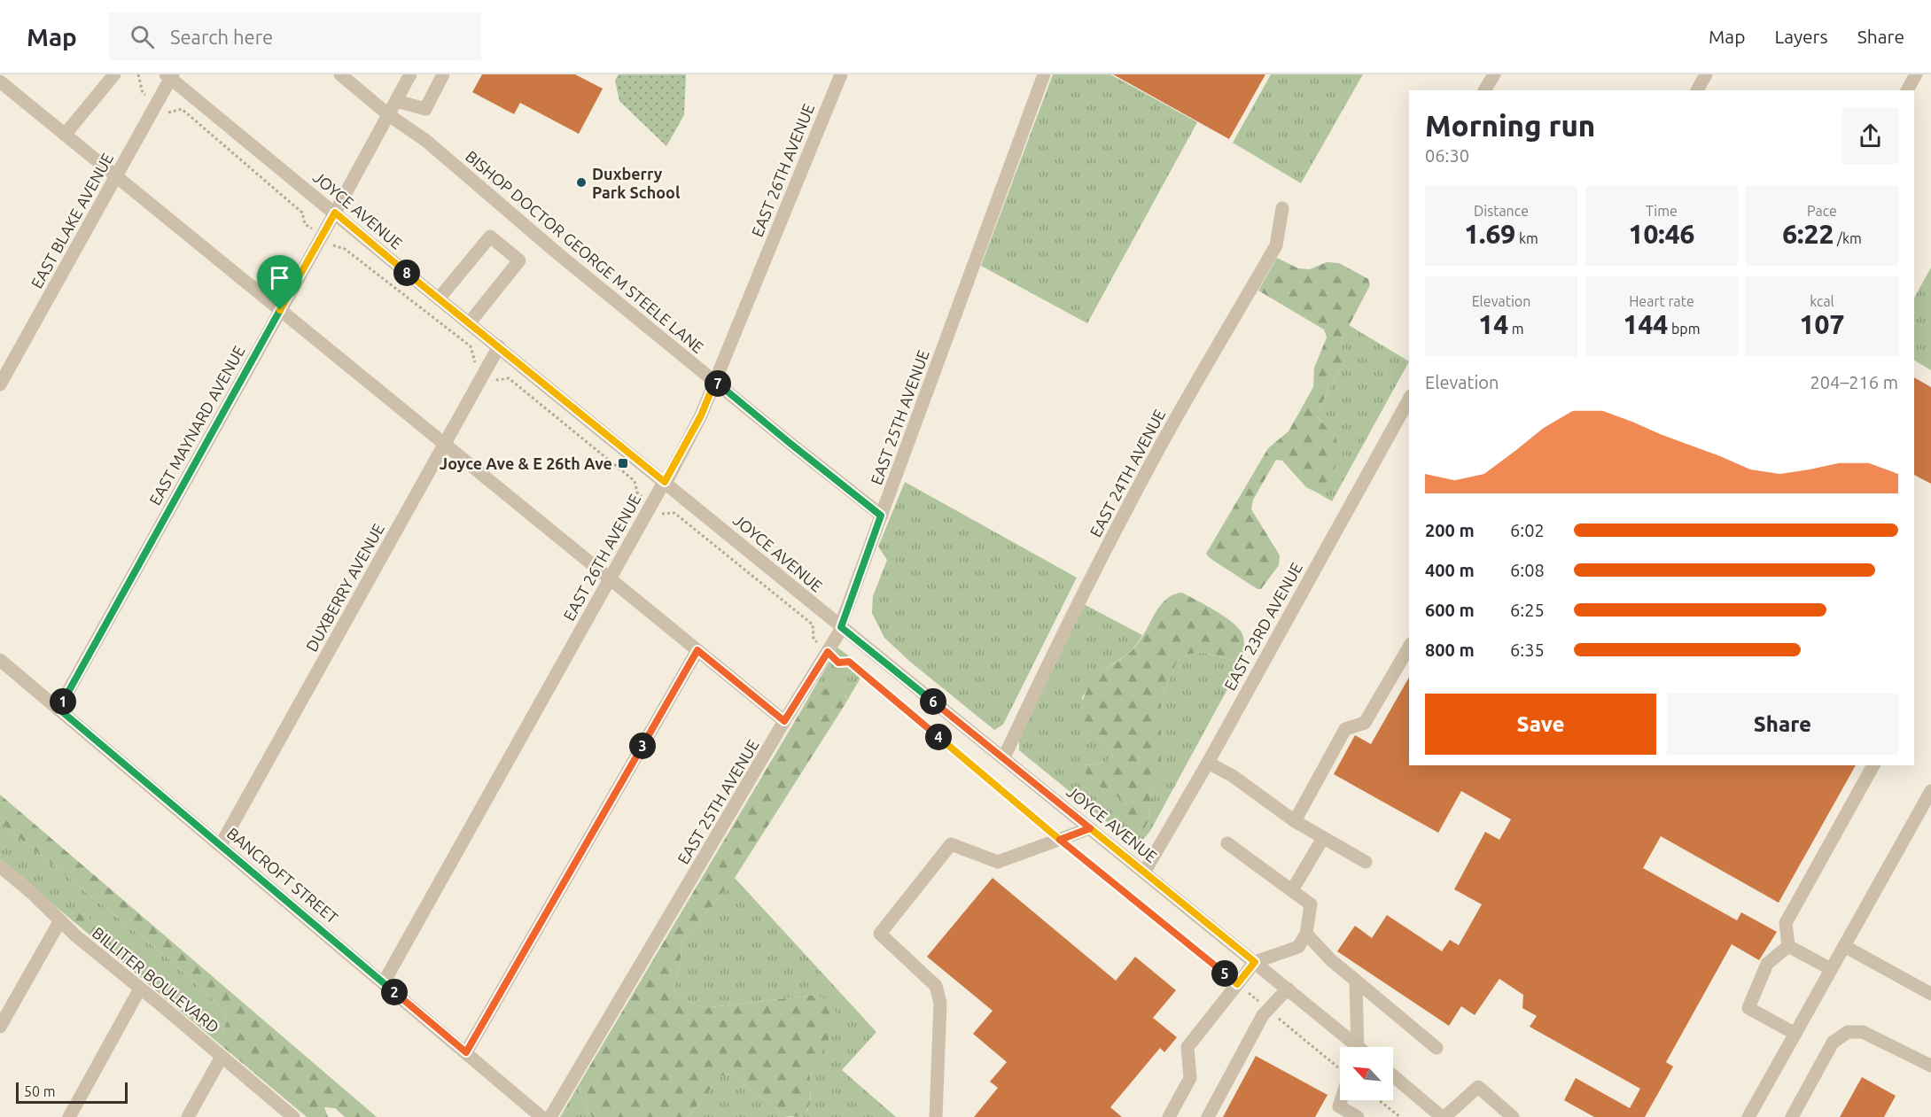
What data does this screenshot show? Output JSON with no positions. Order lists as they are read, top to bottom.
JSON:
{
  "streets": {
    "street": [
      "EAST 26TH AVENUE",
      "JOYCE AVENUE",
      "EAST BLAKE AVENUE",
      "BISHOP DOCTOR GEORGE M STEELE LANE",
      "EAST 25TH AVENUE",
      "EAST MAYNARD AVENUE",
      "EAST 24TH AVENUE",
      "DUXBERRY AVENUE",
      "EAST 23RD AVENUE",
      "BANCROFT STREET",
      "BILLITER BOULEVARD"
    ]
  },
  "crossings": [
    ["EAST 26TH AVENUE", "JOYCE AVENUE"],
    ["EAST 26TH AVENUE", "BISHOP DOCTOR GEORGE M STEELE LANE"],
    ["EAST 26TH AVENUE", "BANCROFT STREET"],
    ["JOYCE AVENUE", "EAST BLAKE AVENUE"],
    ["JOYCE AVENUE", "EAST 25TH AVENUE"],
    ["JOYCE AVENUE", "EAST MAYNARD AVENUE"],
    ["JOYCE AVENUE", "EAST 24TH AVENUE"],
    ["JOYCE AVENUE", "DUXBERRY AVENUE"],
    ["JOYCE AVENUE", "EAST 23RD AVENUE"],
    ["BISHOP DOCTOR GEORGE M STEELE LANE", "EAST 25TH AVENUE"],
    ["BISHOP DOCTOR GEORGE M STEELE LANE", "EAST MAYNARD AVENUE"],
    ["EAST MAYNARD AVENUE", "BANCROFT STREET"],
    ["DUXBERRY AVENUE", "BANCROFT STREET"]
  ],
  "places": {
    "other": ["Duxberry Park School"],
    "transit": ["Joyce Ave & E 26th Ave"]
  },
  "scale_bar": "50 m",
  "north": "top left",
  "page": {
    "header": "Map",
    "search": "Search here",
    "nav": ["Map", "Layers", "Share"],
    "heading": ["Morning run", "06:30"],
    "stats": [
      ["Distance", "1.69 km"],
      ["Time", "10:46"],
      ["Pace", "6:22 /km"],
      ["Elevation", "14 m"],
      ["Heart rate", "144 bpm"],
      ["kcal", "107"]
    ],
    "pins": [
      "8",
      "7",
      "1",
      "6",
      "4",
      "3",
      "5",
      "2"
    ],
    "chart": ["Elevation", "204–216 m"],
    "list": [
      {
        "name": "200 m",
        "note": "6:02"
      },
      {
        "name": "400 m",
        "note": "6:08"
      },
      {
        "name": "600 m",
        "note": "6:25"
      },
      {
        "name": "800 m",
        "note": "6:35"
      }
    ],
    "buttons": ["Save", "Share"],
    "scale": "50 m"
  }
}
